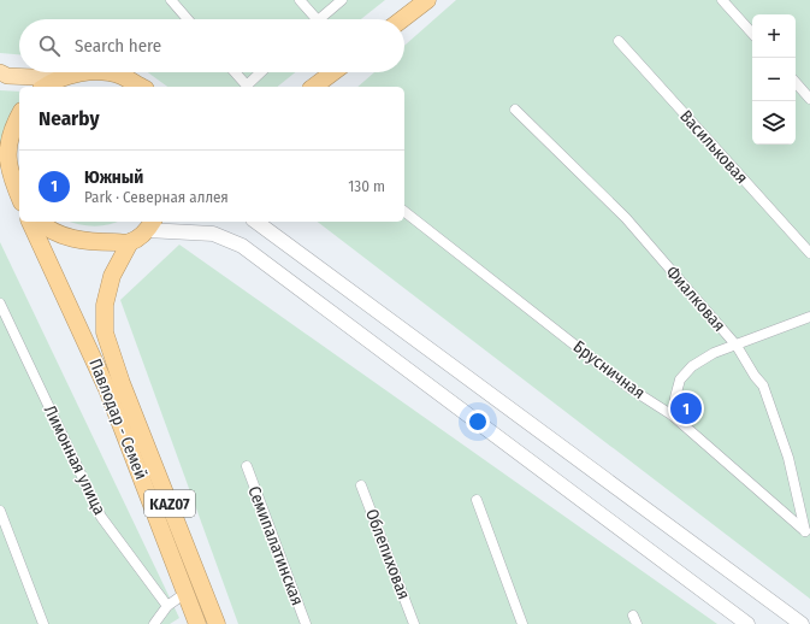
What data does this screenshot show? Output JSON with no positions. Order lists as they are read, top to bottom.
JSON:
{
  "streets": {
    "highway": ["Павлодар - Семей", "KAZ07"],
    "street": [
      "Васильковая",
      "Фиалковая",
      "Брусничная",
      "Лимонная улица",
      "Семипалатинская",
      "Облепиховая"
    ]
  },
  "crossings": [
    ["Фиалковая", "Брусничная"],
    ["Павлодар - Семей", "KAZ07"]
  ],
  "page": {
    "map_buttons": ["+", "−"],
    "search": "Search here",
    "heading": "Nearby",
    "list": [
      {
        "mark": "1",
        "name": "Южный",
        "note": "Park · Северная аллея",
        "value": "130 m"
      }
    ],
    "pins": "1"
  }
}
